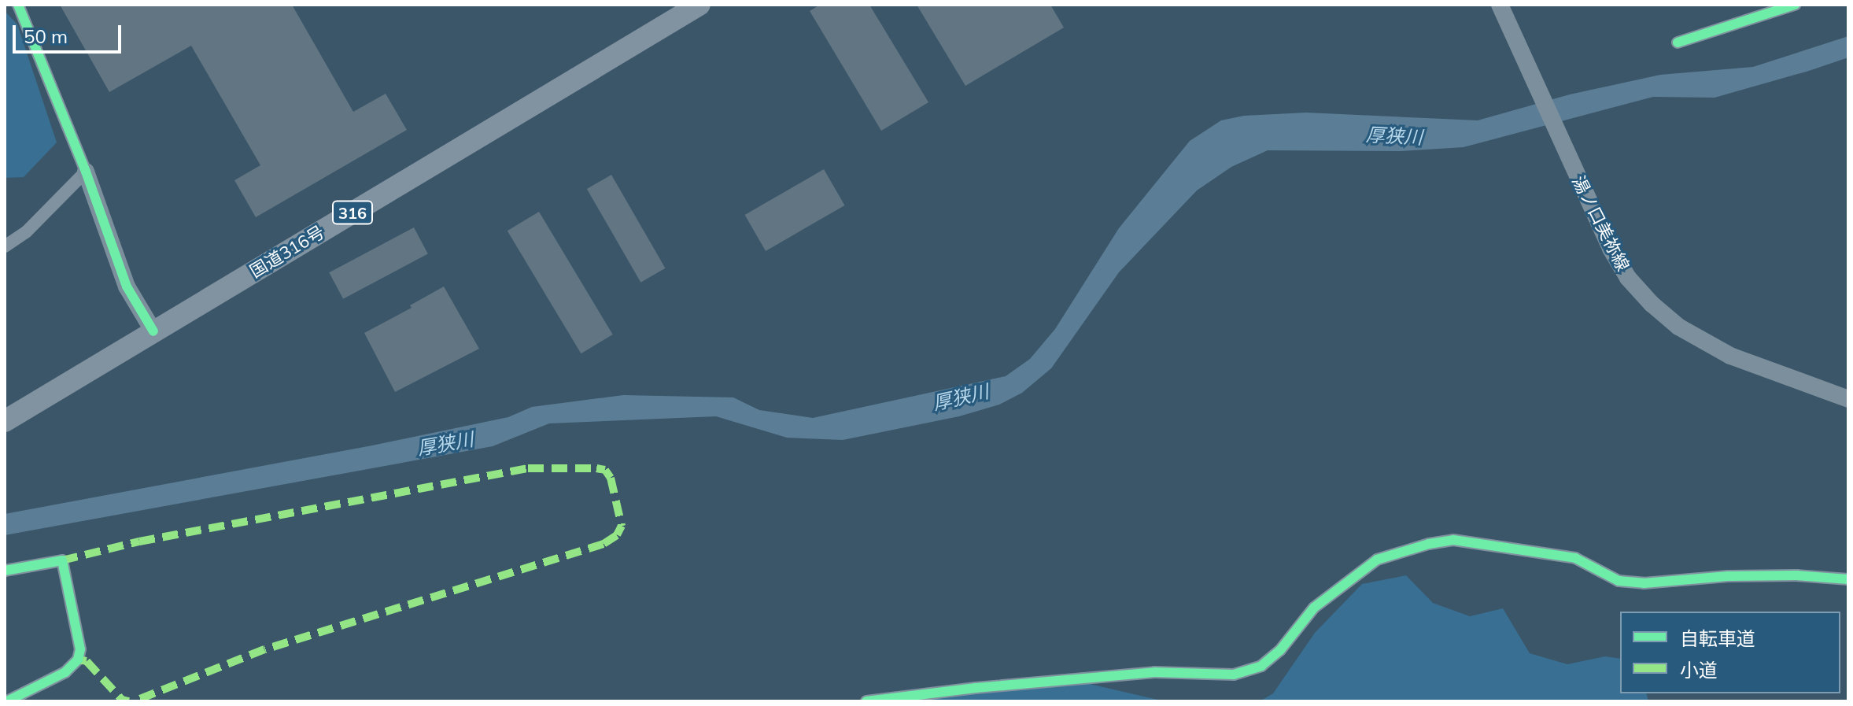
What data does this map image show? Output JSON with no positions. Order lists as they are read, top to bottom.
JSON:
{
  "streets": {
    "highway": ["316", "国道316号"],
    "main road": ["湯ノ口美祢線"]
  },
  "water": ["厚狭川"],
  "legend": ["自転車道", "小道"],
  "scale_bar": "50 m"
}
